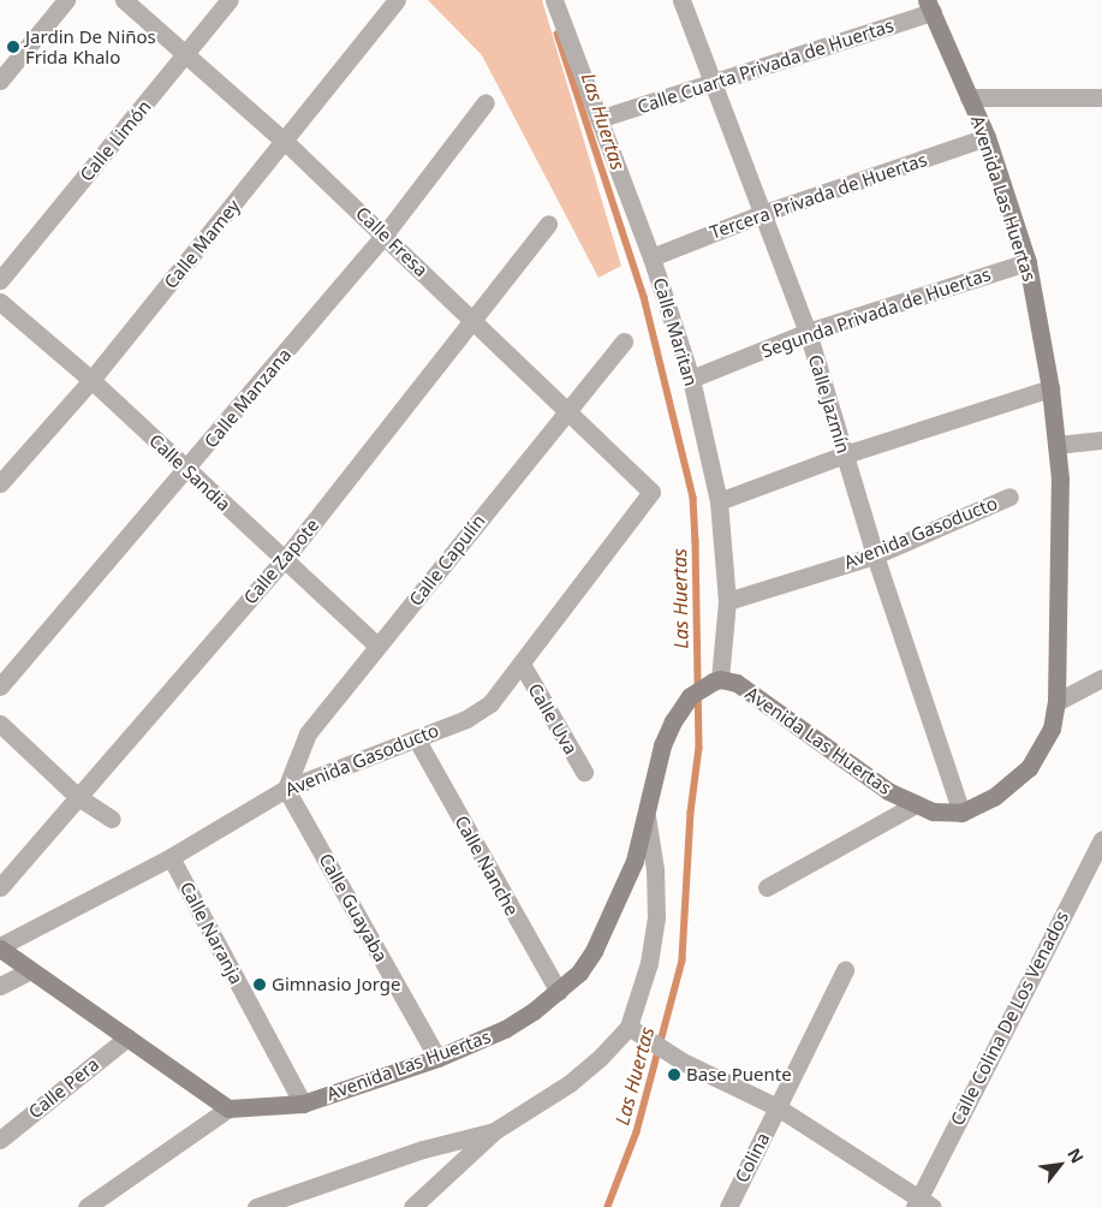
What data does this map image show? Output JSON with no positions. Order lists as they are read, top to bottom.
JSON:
{
  "streets": {
    "street": [
      "Calle Cuarta Privada de Huertas",
      "Calle Limón",
      "Tercera Privada de Huertas",
      "Avenida Las Huertas",
      "Calle Fresa",
      "Calle Mamey",
      "Segunda Privada de Huertas",
      "Calle Maritan",
      "Calle Manzana",
      "Calle Jazmín",
      "Calle Sandia",
      "Avenida Gasoducto",
      "Calle Capulín",
      "Calle Zapote",
      "Calle Uva",
      "Calle Nanche",
      "Calle Guayaba",
      "Calle Naranja",
      "Calle Colina De Los Venados",
      "Calle Pera",
      "Colina"
    ]
  },
  "crossings": [
    ["Calle Cuarta Privada de Huertas", "Avenida Las Huertas"],
    ["Calle Cuarta Privada de Huertas", "Calle Maritan"],
    ["Calle Cuarta Privada de Huertas", "Calle Jazmín"],
    ["Calle Limón", "Calle Fresa"],
    ["Tercera Privada de Huertas", "Avenida Las Huertas"],
    ["Tercera Privada de Huertas", "Calle Maritan"],
    ["Tercera Privada de Huertas", "Calle Jazmín"],
    ["Avenida Las Huertas", "Segunda Privada de Huertas"],
    ["Avenida Las Huertas", "Calle Maritan"],
    ["Avenida Las Huertas", "Calle Jazmín"],
    ["Avenida Las Huertas", "Calle Nanche"],
    ["Avenida Las Huertas", "Calle Guayaba"],
    ["Avenida Las Huertas", "Calle Naranja"],
    ["Calle Fresa", "Calle Mamey"],
    ["Calle Fresa", "Calle Manzana"],
    ["Calle Fresa", "Avenida Gasoducto"],
    ["Calle Fresa", "Calle Capulín"],
    ["Calle Fresa", "Calle Zapote"],
    ["Calle Mamey", "Calle Sandia"],
    ["Segunda Privada de Huertas", "Calle Maritan"],
    ["Segunda Privada de Huertas", "Calle Jazmín"],
    ["Calle Maritan", "Avenida Gasoducto"],
    ["Calle Manzana", "Calle Sandia"],
    ["Calle Jazmín", "Avenida Gasoducto"],
    ["Calle Sandia", "Calle Capulín"],
    ["Calle Sandia", "Calle Zapote"],
    ["Avenida Gasoducto", "Calle Capulín"],
    ["Avenida Gasoducto", "Calle Uva"],
    ["Avenida Gasoducto", "Calle Nanche"],
    ["Avenida Gasoducto", "Calle Guayaba"],
    ["Avenida Gasoducto", "Calle Naranja"],
    ["Calle Capulín", "Calle Guayaba"]
  ],
  "water": ["Las Huertas"],
  "places": ["Jardin De Niños Frida Khalo", "Gimnasio Jorge", "Base Puente"],
  "north": "top right"
}
